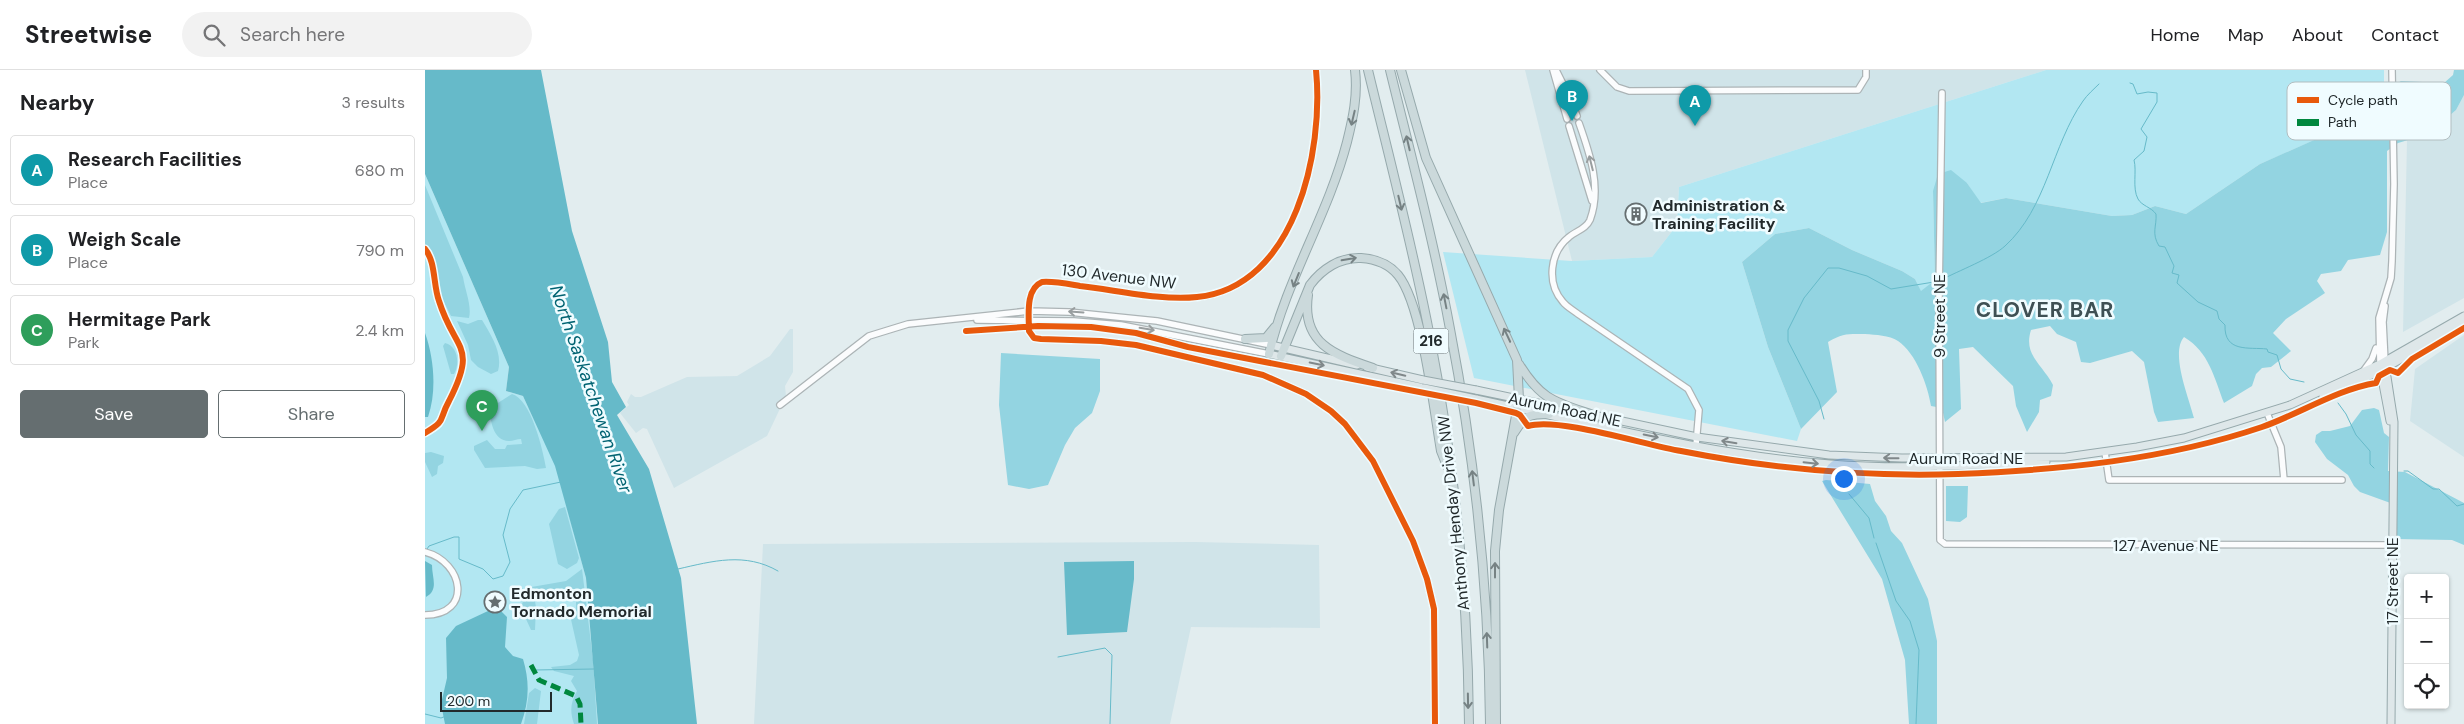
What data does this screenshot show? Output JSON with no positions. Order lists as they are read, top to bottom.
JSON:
{
  "streets": {
    "highway": ["216", "Anthony Henday Drive NW"],
    "main road": ["Aurum Road NE", "17 Street NE"],
    "street": ["130 Avenue NW", "9 Street NE", "127 Avenue NE"]
  },
  "crossings": [
    ["9 Street NE", "Aurum Road NE"],
    ["9 Street NE", "127 Avenue NE"],
    ["Aurum Road NE", "17 Street NE"],
    ["127 Avenue NE", "17 Street NE"]
  ],
  "districts": ["CLOVER BAR"],
  "water": ["North Saskatchewan River"],
  "places": {
    "building": ["Administration & Training Facility"],
    "place": ["Edmonton Tornado Memorial"]
  },
  "legend": ["Cycle path", "Path"],
  "scale_bar": "200 m",
  "page": {
    "header": "Streetwise",
    "search": "Search here",
    "nav": [
      "Home",
      "Map",
      "About",
      "Contact"
    ],
    "heading": ["Nearby", "3 results"],
    "pins": ["B", "A", "C"],
    "list": [
      {
        "mark": "A",
        "name": "Research Facilities",
        "note": "Place",
        "value": "680 m"
      },
      {
        "mark": "B",
        "name": "Weigh Scale",
        "note": "Place",
        "value": "790 m"
      },
      {
        "mark": "C",
        "name": "Hermitage Park",
        "note": "Park",
        "value": "2.4 km"
      }
    ],
    "buttons": ["Save", "Share"],
    "map_buttons": ["+", "−"],
    "scale": "200 m"
  }
}
